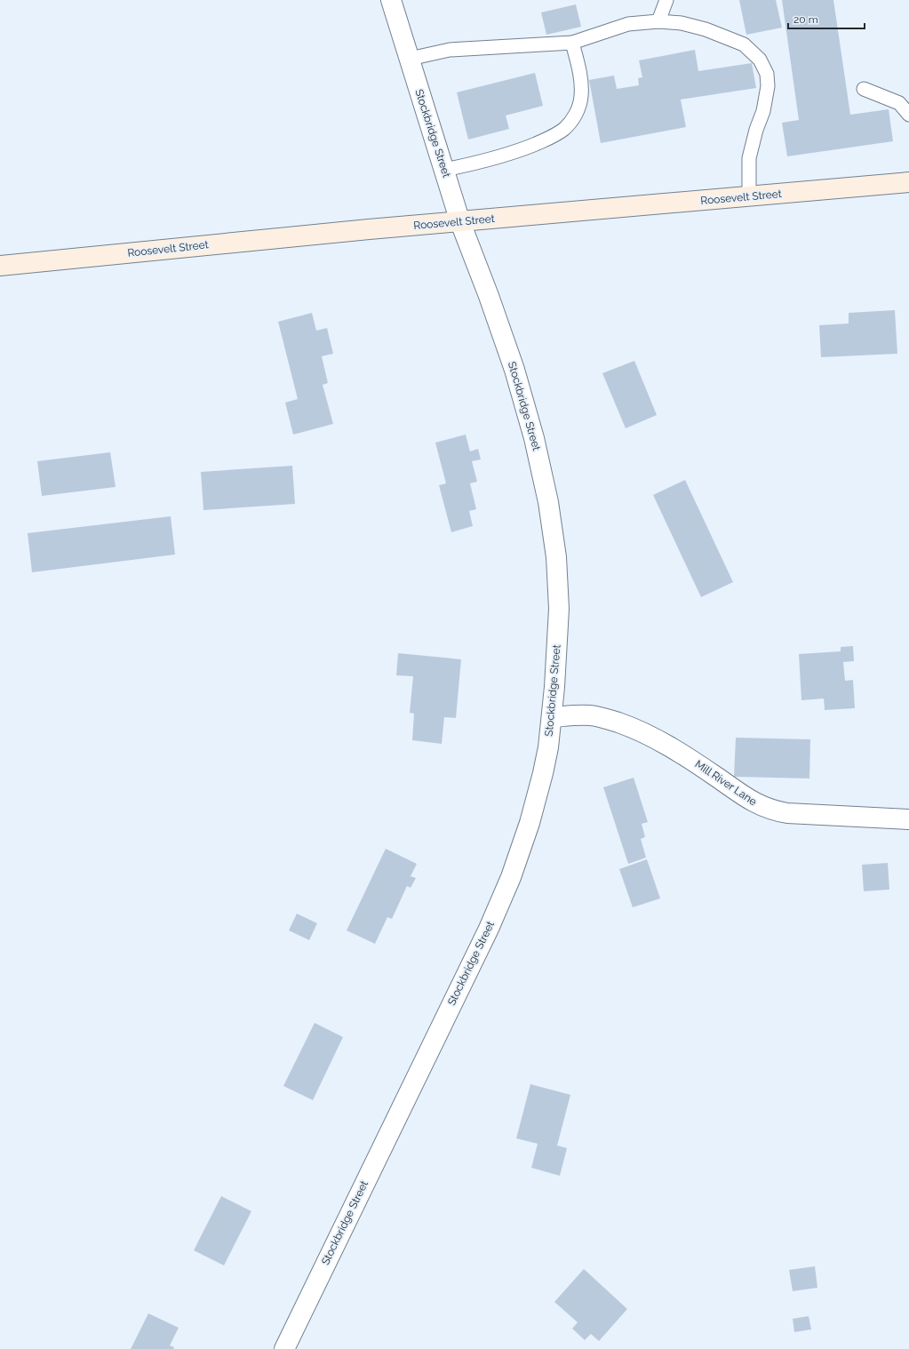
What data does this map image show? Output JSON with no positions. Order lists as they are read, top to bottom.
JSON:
{
  "streets": {
    "main road": ["Roosevelt Street"],
    "street": ["Stockbridge Street", "Mill River Lane"]
  },
  "crossings": [
    ["Stockbridge Street", "Roosevelt Street"],
    ["Stockbridge Street", "Mill River Lane"]
  ],
  "scale_bar": "20 m"
}
